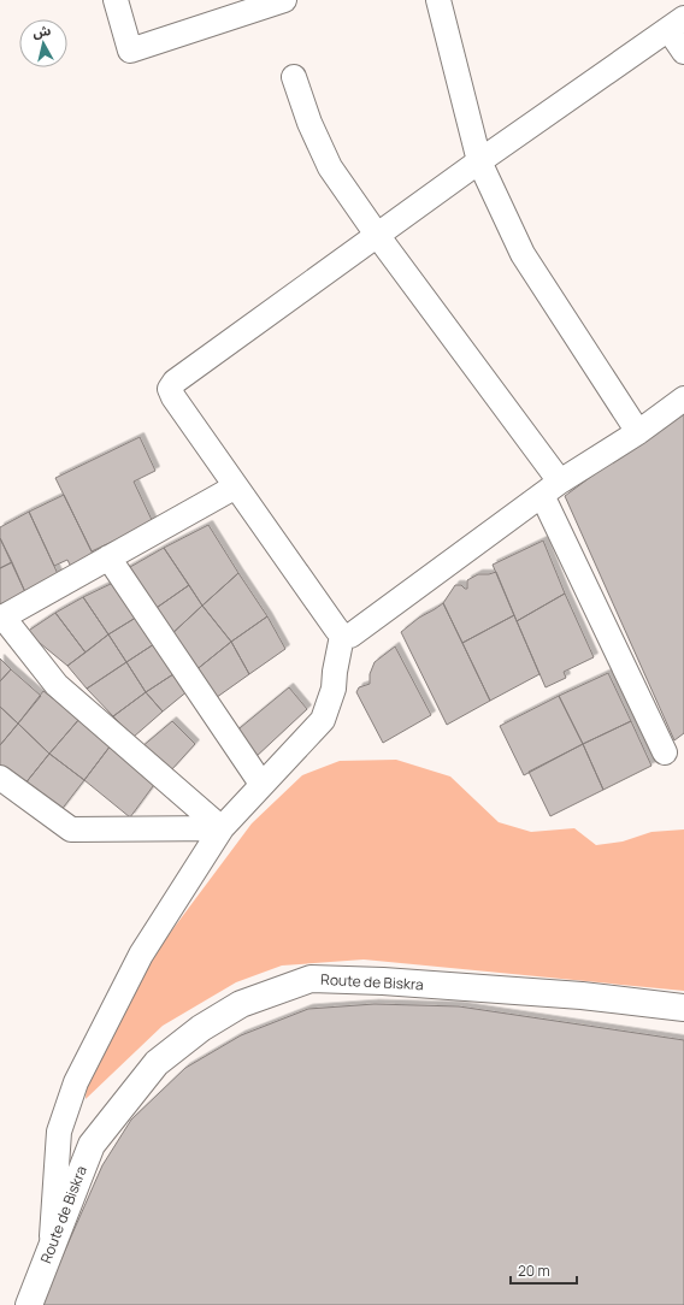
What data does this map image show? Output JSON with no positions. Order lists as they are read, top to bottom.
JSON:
{
  "streets": {
    "main road": ["Route de Biskra"]
  },
  "scale_bar": "20 m",
  "north": "top"
}
